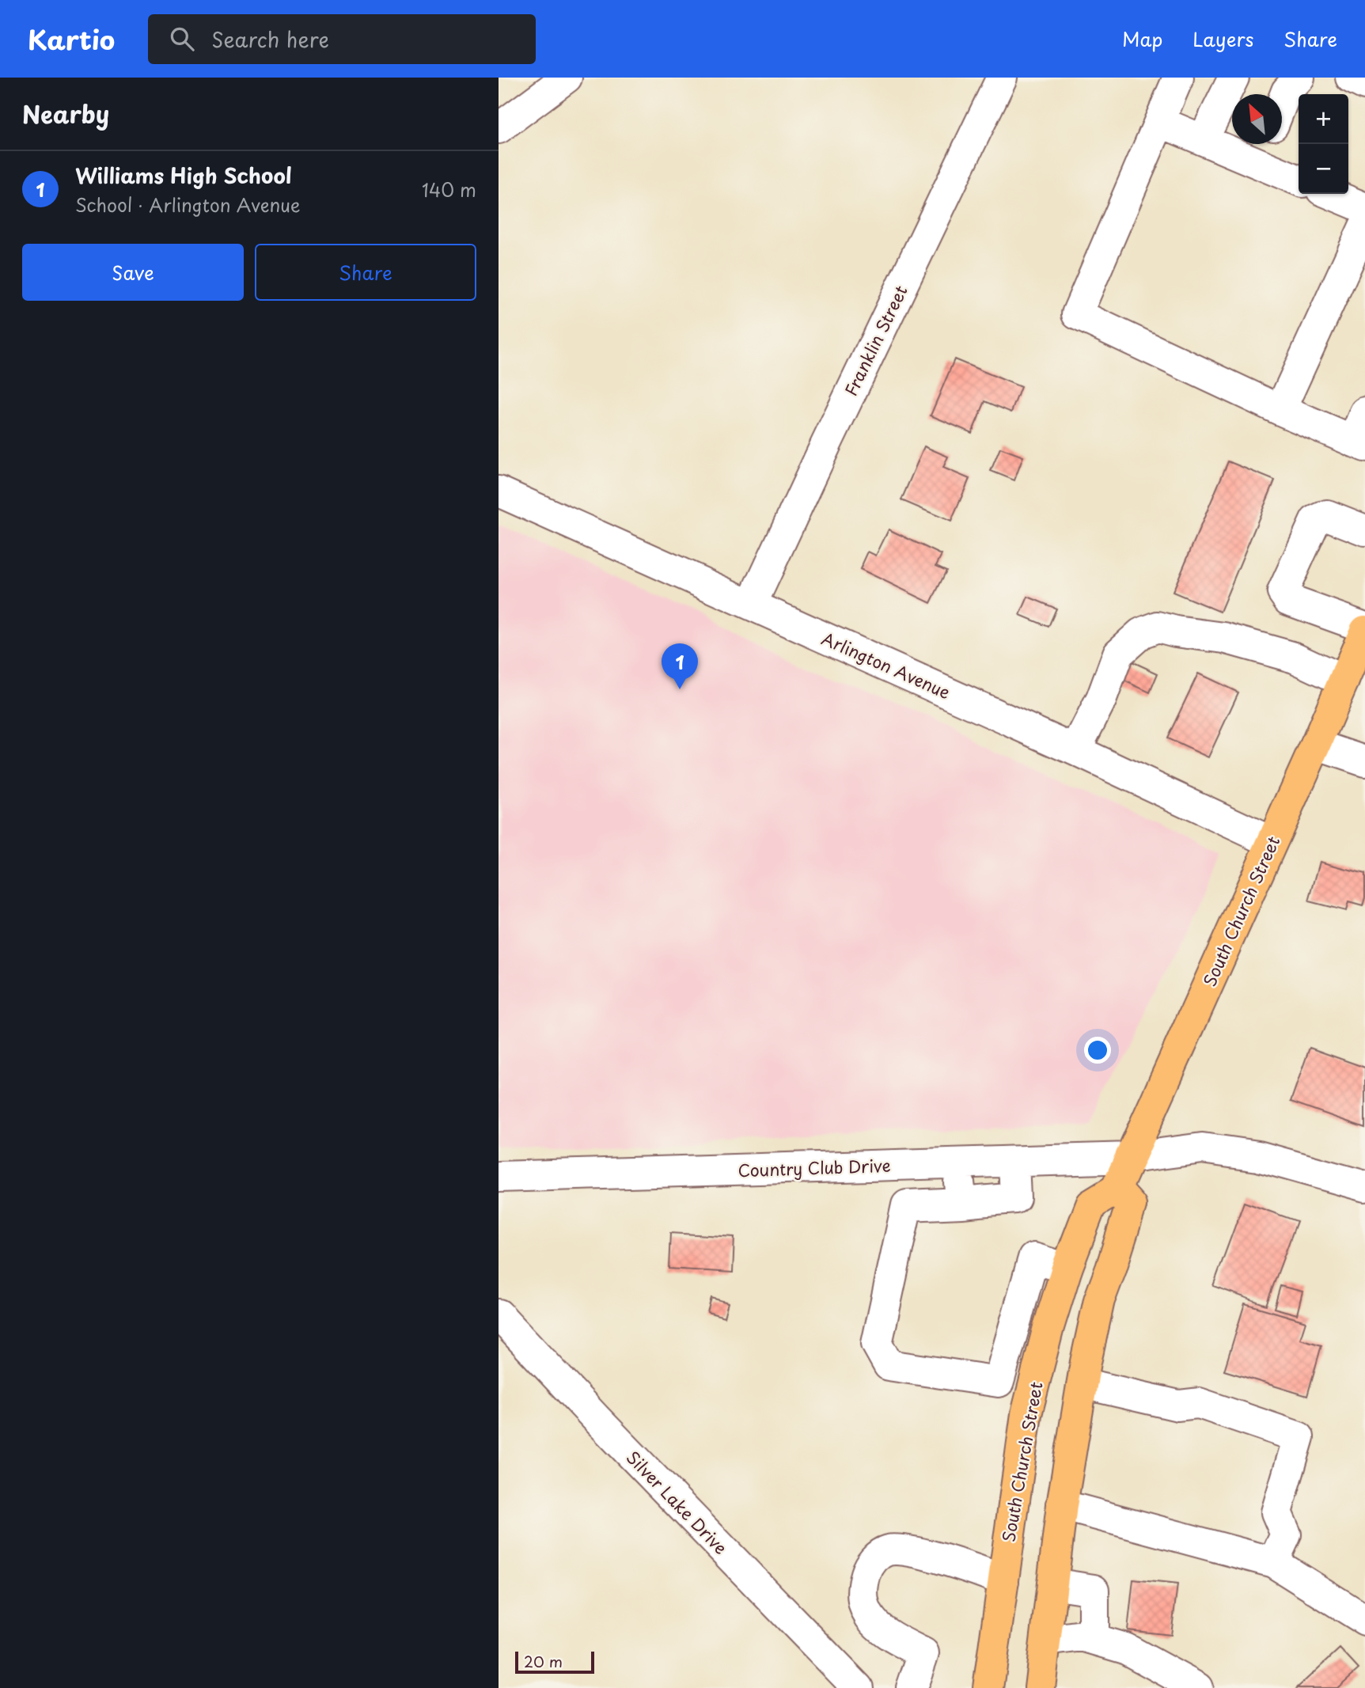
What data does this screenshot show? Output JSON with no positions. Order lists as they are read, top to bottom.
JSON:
{
  "streets": {
    "main road": ["South Church Street"],
    "street": [
      "Franklin Street",
      "Arlington Avenue",
      "Country Club Drive",
      "Silver Lake Drive"
    ]
  },
  "crossings": [
    ["Franklin Street", "Arlington Avenue"],
    ["Arlington Avenue", "South Church Street"],
    ["South Church Street", "Country Club Drive"]
  ],
  "scale_bar": "20 m",
  "north": "top left",
  "page": {
    "header": "Kartio",
    "search": "Search here",
    "nav": ["Map", "Layers", "Share"],
    "heading": "Nearby",
    "map_buttons": ["+", "−"],
    "list": [
      {
        "mark": "1",
        "name": "Williams High School",
        "note": "School · Arlington Avenue",
        "value": "140 m"
      }
    ],
    "buttons": ["Save", "Share"],
    "pins": "1",
    "scale": "20 m"
  }
}
